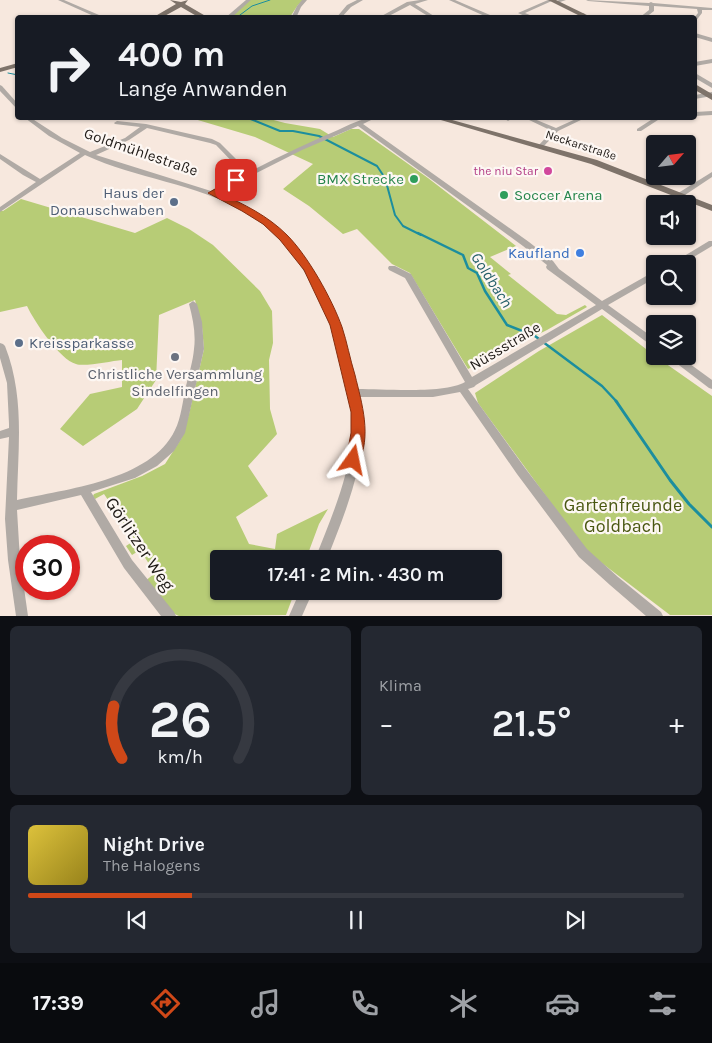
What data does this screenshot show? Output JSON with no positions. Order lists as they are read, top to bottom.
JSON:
{
  "streets": {
    "main road": ["Neckarstraße"],
    "street": ["Goldmühlestraße", "Nüssstraße", "Görlitzer Weg"]
  },
  "crossings": [
    ["Goldmühlestraße", "Nüssstraße"]
  ],
  "water": ["Goldbach"],
  "parks": ["Gartenfreunde Goldbach"],
  "places": [
    "the niu Star",
    "BMX Strecke",
    "Soccer Arena",
    "Haus der Donauschwaben",
    "Kaufland",
    "Kreissparkasse",
    "Christliche Versammlung Sindelfingen"
  ],
  "north": "top right",
  "page": {
    "turn": ["400 m", "Lange Anwanden"],
    "limit": "30",
    "trip": "17:41 · 2 Min. · 430 m",
    "tile": "Klima",
    "heat": ["−", "21.5°", "+"],
    "song": ["Night Drive", "The Halogens"],
    "tabs": "17:39",
    "gauge": ["26", "km/h"]
  }
}
